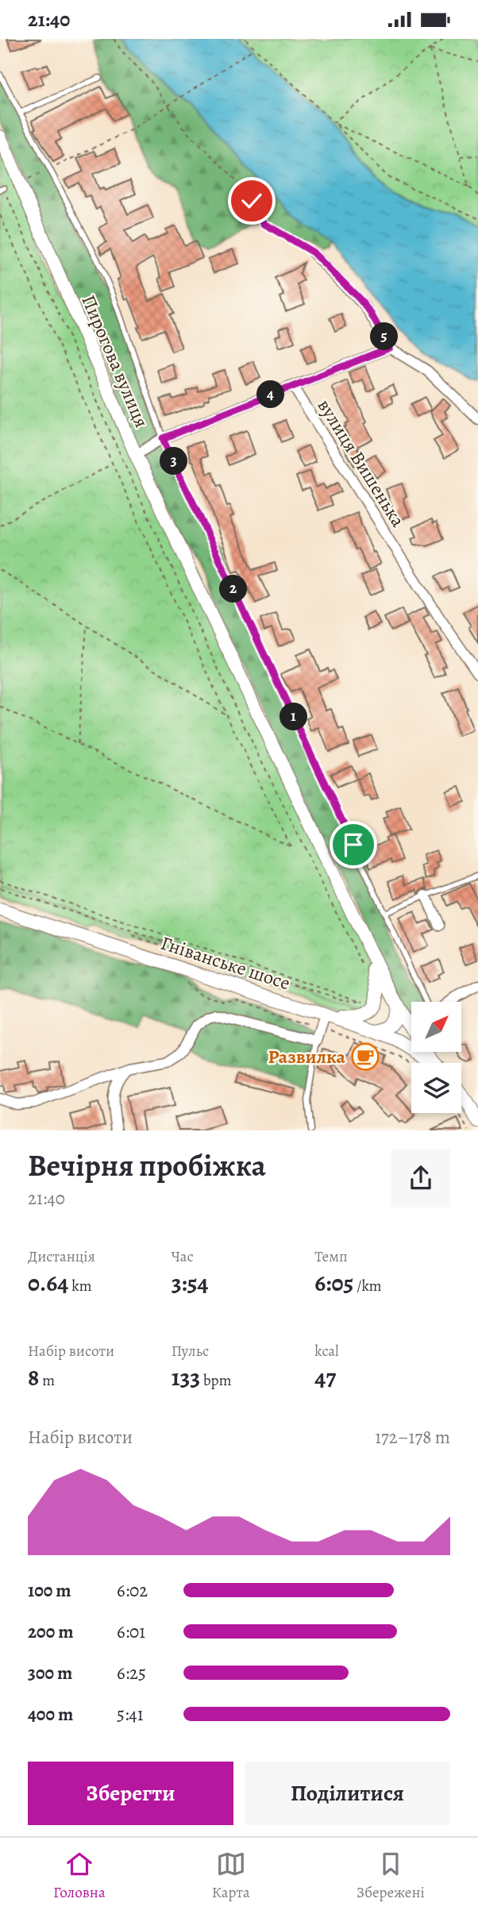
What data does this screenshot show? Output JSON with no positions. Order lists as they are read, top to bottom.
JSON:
{
  "streets": {
    "main road": ["Пирогова вулиця", "Гніванське шосе"],
    "street": ["вулиця Вишенька"]
  },
  "crossings": [
    ["Пирогова вулиця", "вулиця Вишенька"]
  ],
  "places": {
    "cafe": ["Развилка"]
  },
  "north": "top right",
  "page": {
    "status": "21:40",
    "pins": [
      "5",
      "4",
      "3",
      "2",
      "1"
    ],
    "heading": ["Вечірня пробіжка", "21:40"],
    "stats": [
      ["Дистанція", "0.64 km"],
      ["Час", "3:54"],
      ["Темп", "6:05 /km"],
      ["Набір висоти", "8 m"],
      ["Пульс", "133 bpm"],
      ["kcal", "47"]
    ],
    "chart": ["Набір висоти", "172–178 m"],
    "list": [
      {
        "name": "100 m",
        "note": "6:02"
      },
      {
        "name": "200 m",
        "note": "6:01"
      },
      {
        "name": "300 m",
        "note": "6:25"
      },
      {
        "name": "400 m",
        "note": "5:41"
      }
    ],
    "buttons": ["Зберегти", "Поділитися"],
    "tabs": ["Головна", "Карта", "Збережені"]
  }
}
